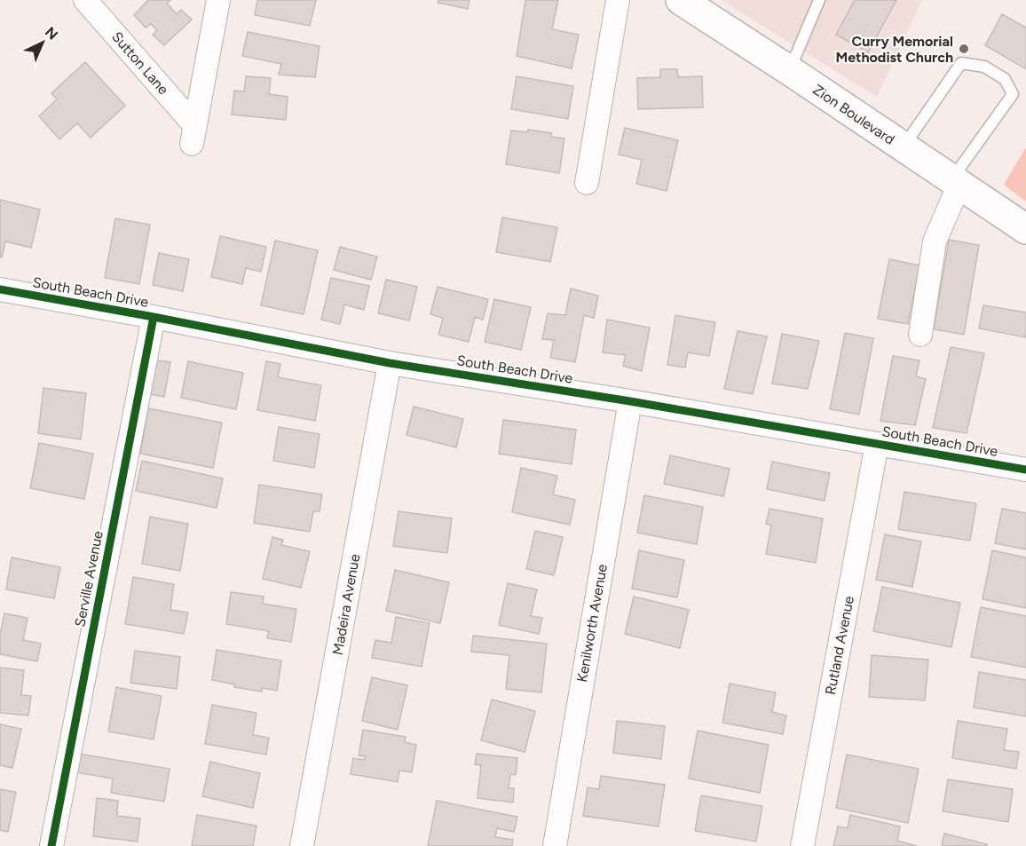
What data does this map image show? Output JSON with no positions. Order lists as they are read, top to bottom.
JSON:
{
  "streets": {
    "main road": ["Zion Boulevard"],
    "street": [
      "Sutton Lane",
      "South Beach Drive",
      "Serville Avenue",
      "Madeira Avenue",
      "Kenilworth Avenue",
      "Rutland Avenue"
    ]
  },
  "crossings": [
    ["South Beach Drive", "Serville Avenue"],
    ["South Beach Drive", "Madeira Avenue"],
    ["South Beach Drive", "Kenilworth Avenue"],
    ["South Beach Drive", "Rutland Avenue"]
  ],
  "places": ["Curry Memorial Methodist Church"],
  "north": "top right"
}
